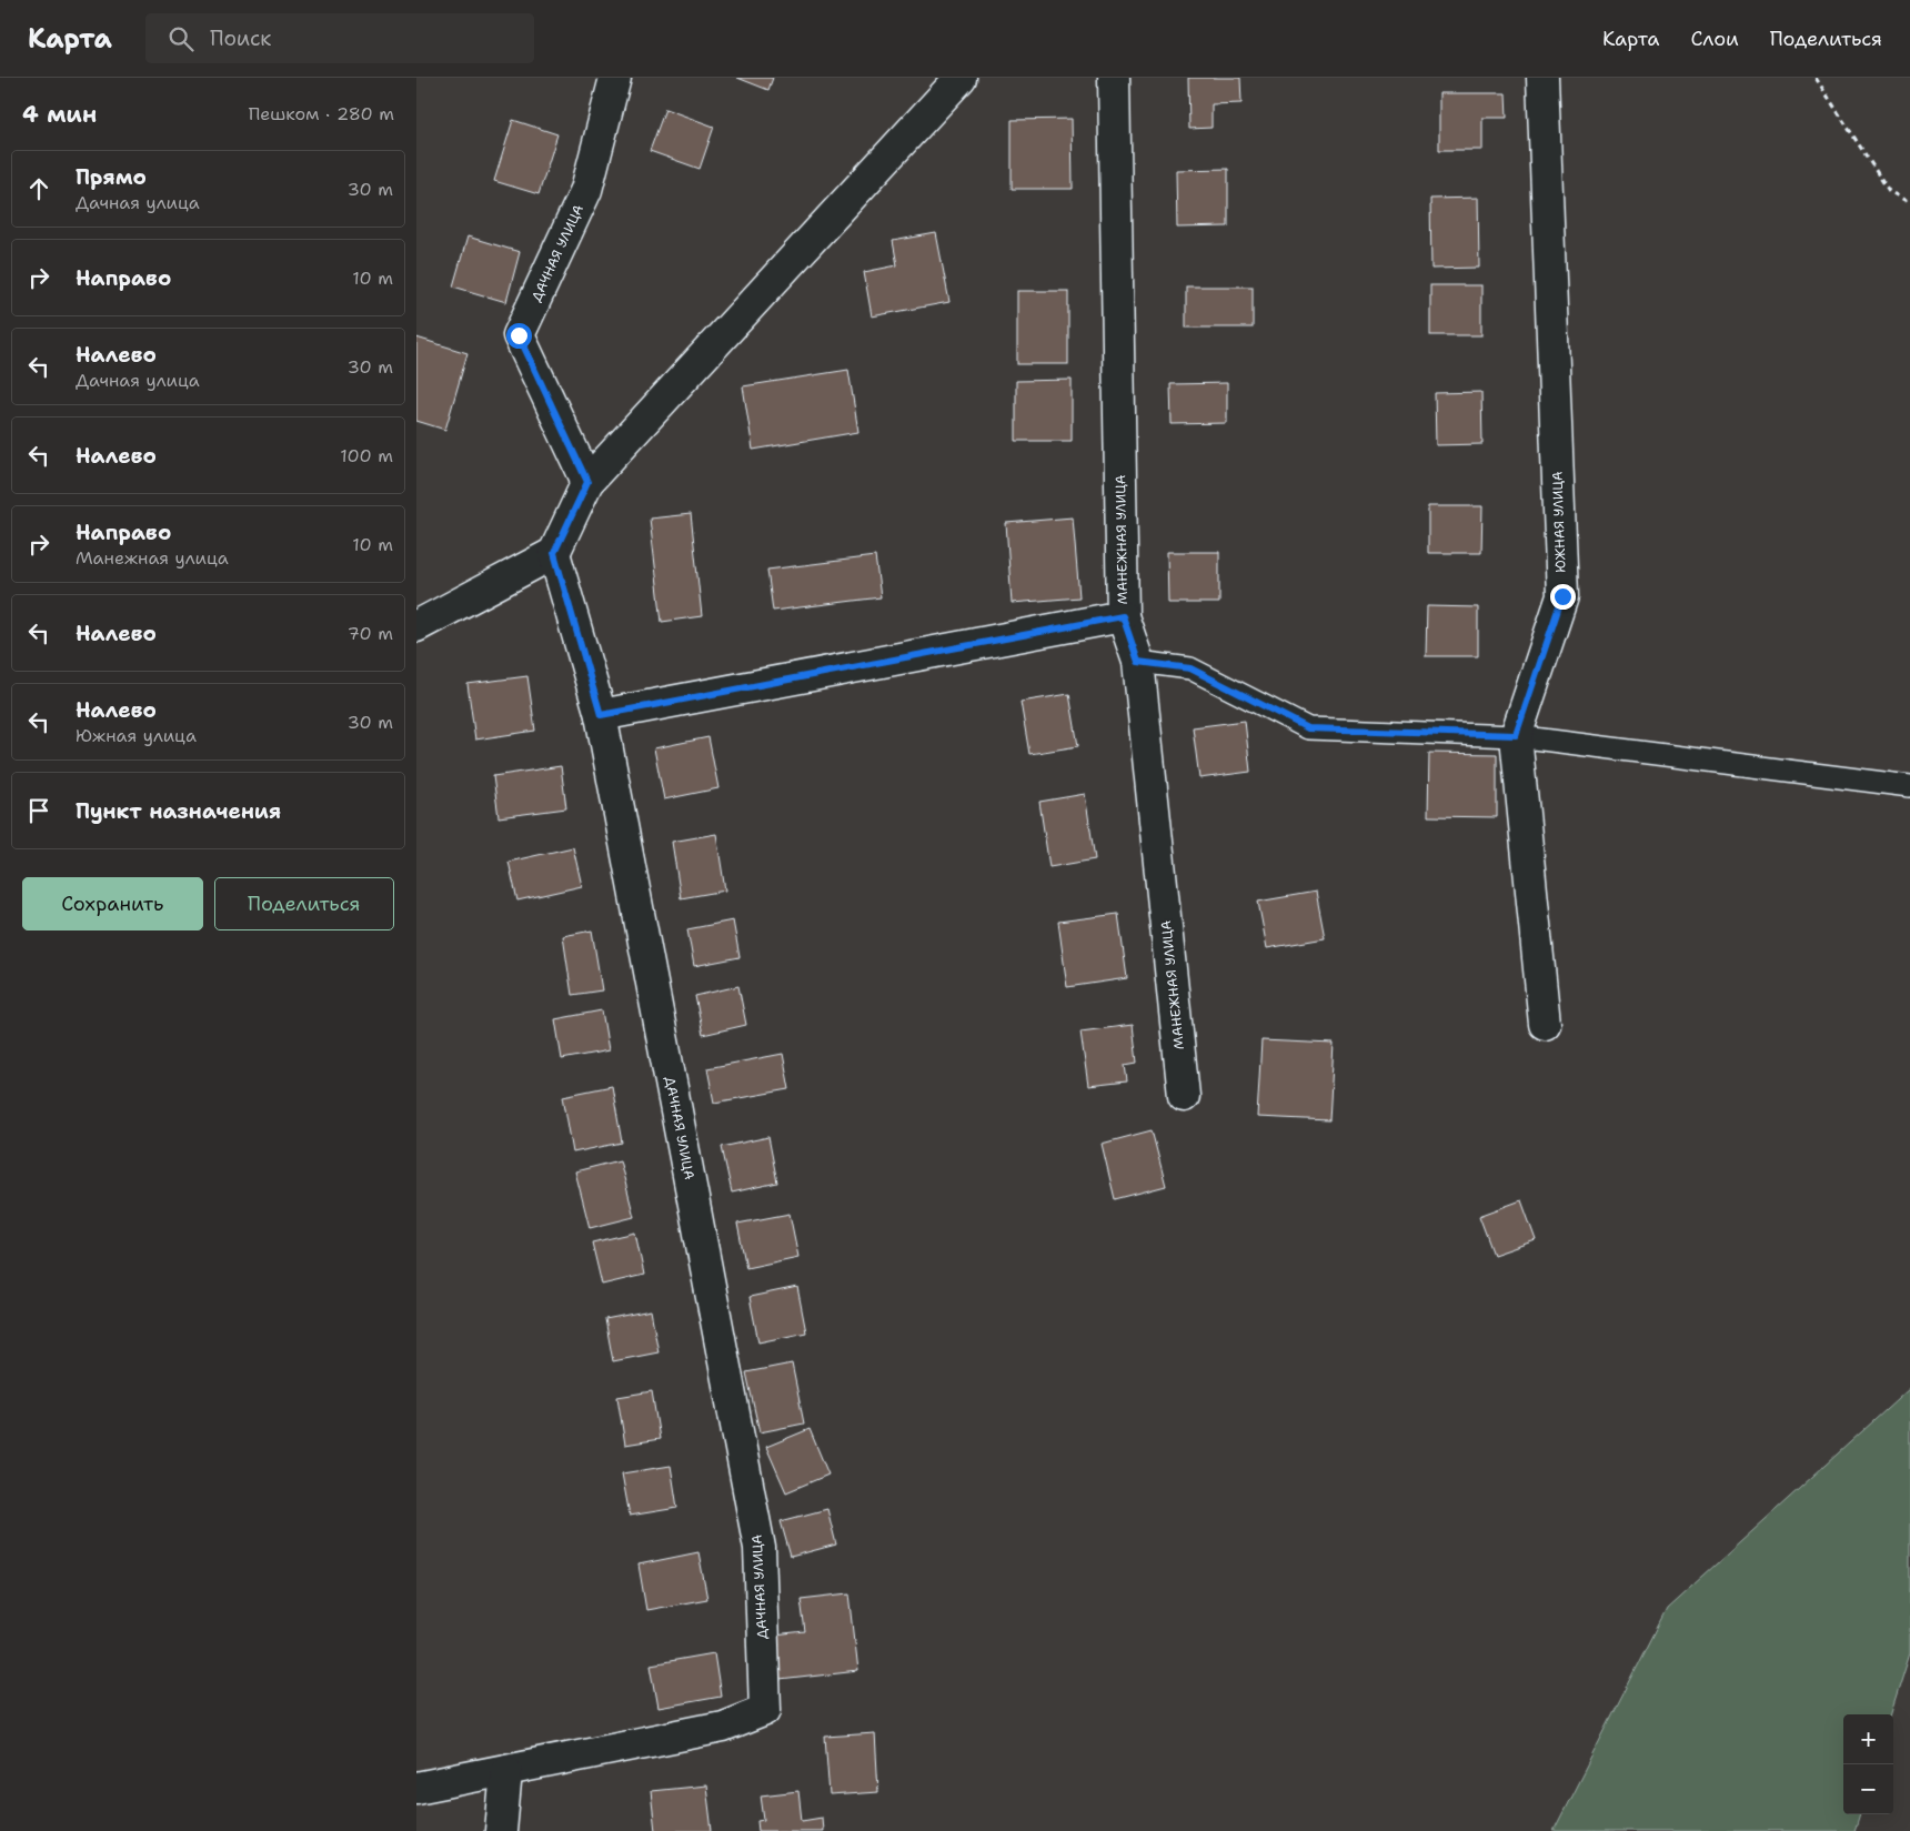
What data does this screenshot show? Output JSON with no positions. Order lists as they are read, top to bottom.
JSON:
{
  "streets": {
    "street": ["ДАЧНАЯ УЛИЦА", "ЮЖНАЯ УЛИЦА", "МАНЕЖНАЯ УЛИЦА"]
  },
  "page": {
    "header": "Карта",
    "search": "Поиск",
    "nav": ["Карта", "Слои", "Поделиться"],
    "heading": ["4 мин", "Пешком · 280 m"],
    "list": [
      ["Прямо", "Дачная улица", "30 m"],
      ["Направо", "10 m"],
      ["Налево", "Дачная улица", "30 m"],
      ["Налево", "100 m"],
      ["Направо", "Манежная улица", "10 m"],
      ["Налево", "70 m"],
      ["Налево", "Южная улица", "30 m"],
      "Пункт назначения"
    ],
    "buttons": ["Сохранить", "Поделиться"],
    "map_buttons": ["+", "−"]
  }
}
